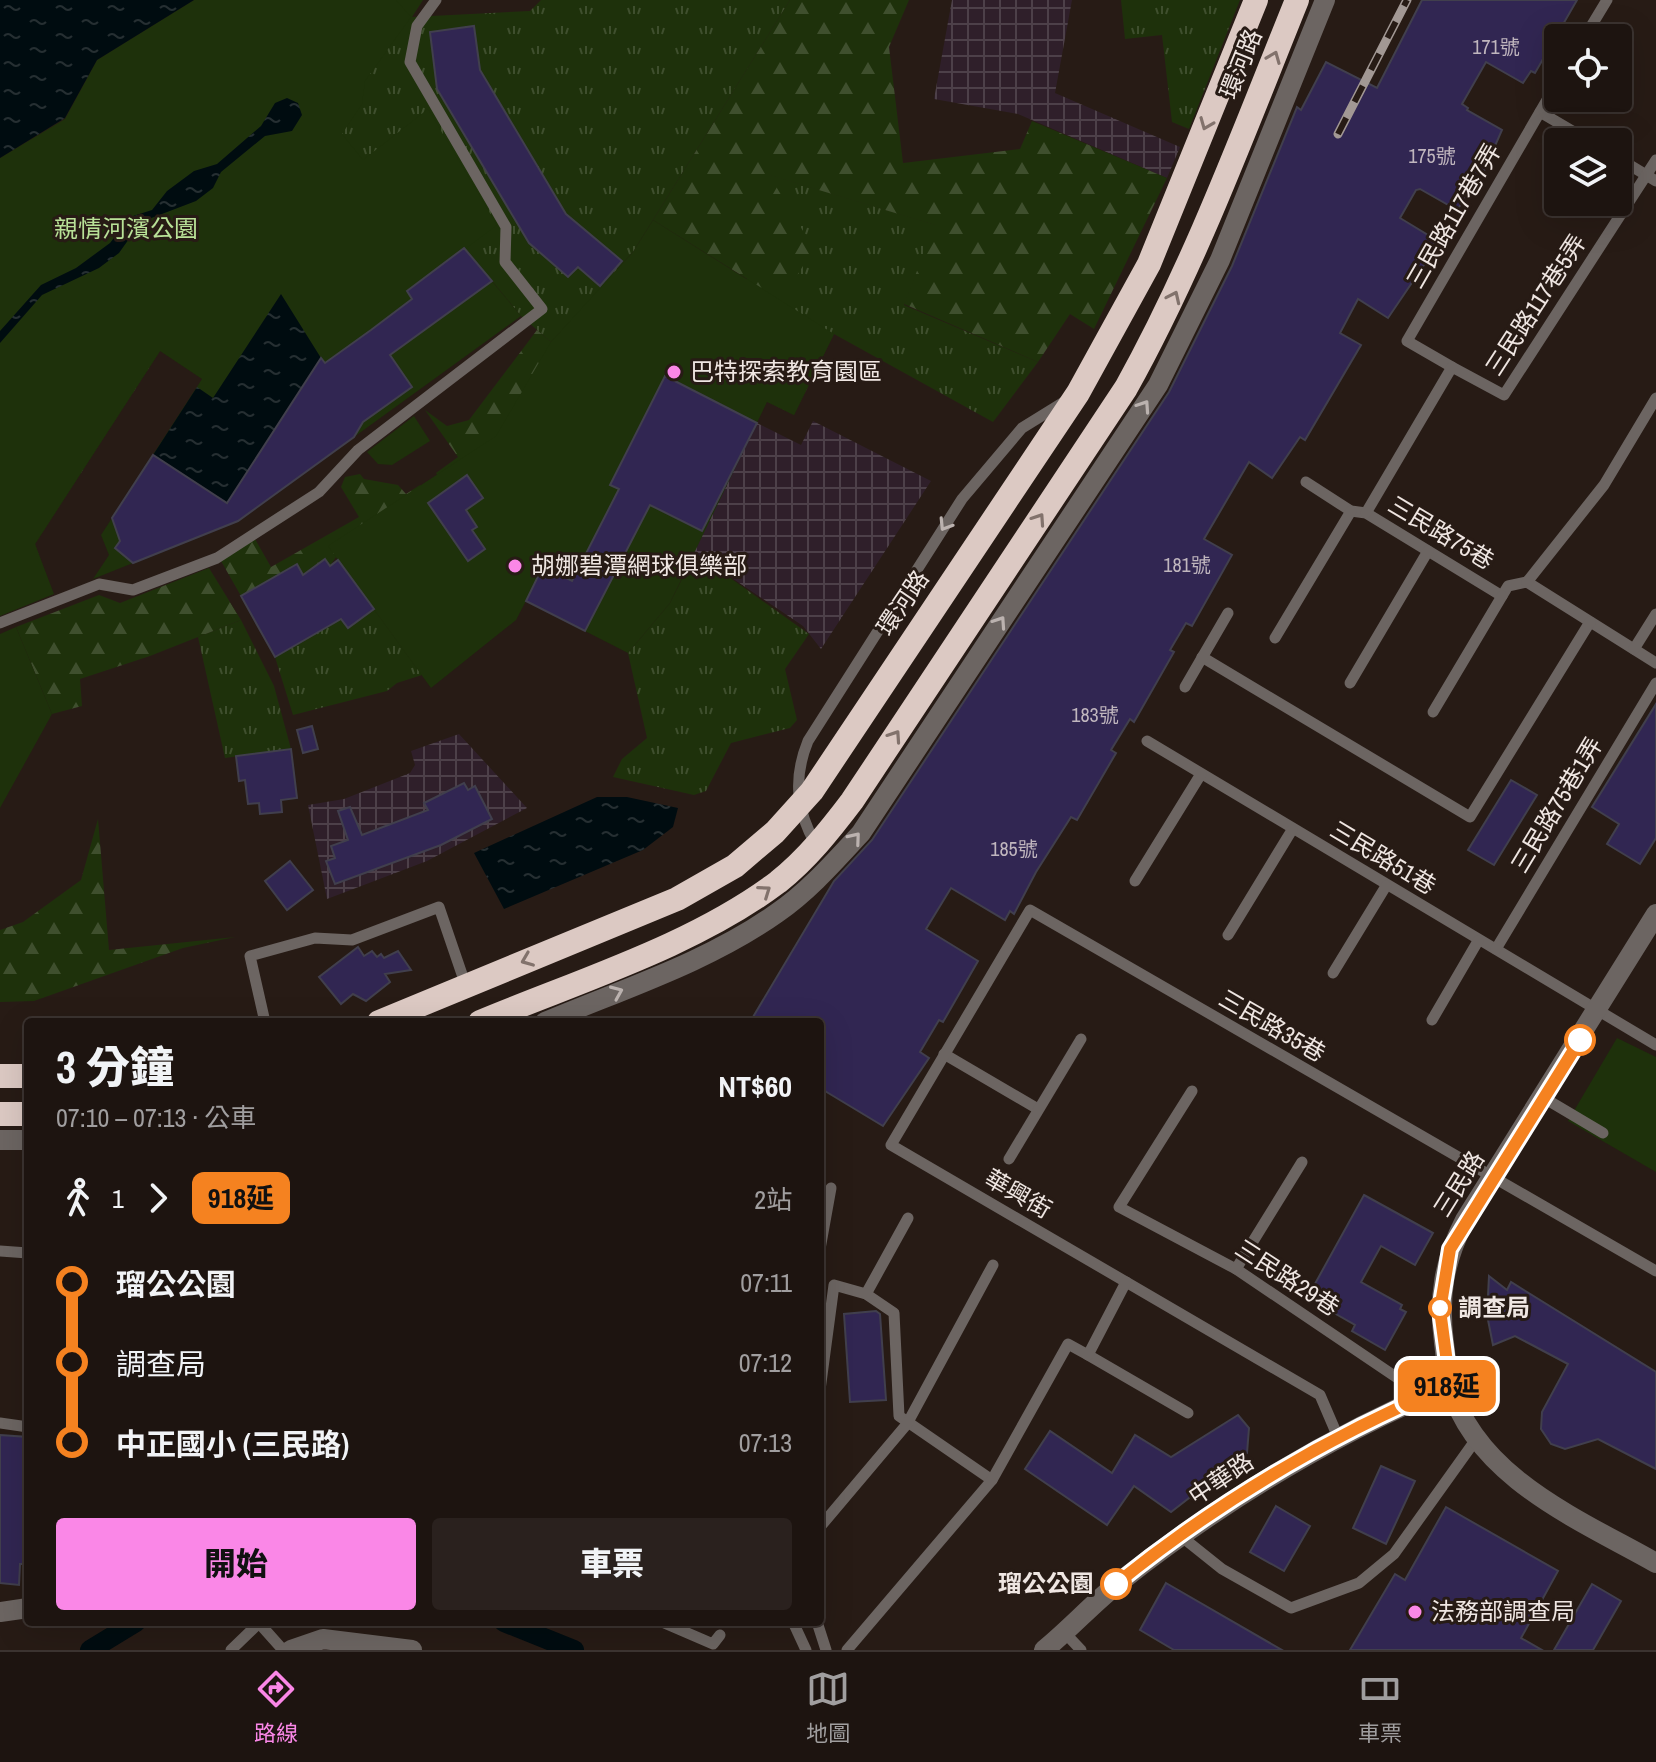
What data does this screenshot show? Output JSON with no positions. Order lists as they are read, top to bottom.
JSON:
{
  "streets": {
    "highway": ["環河路"],
    "street": ["三民路", "中華路"],
    "lane": [
      "三民路117巷7弄",
      "三民路117巷5弄",
      "三民路75巷",
      "三民路75巷1弄",
      "三民路51巷",
      "三民路35巷",
      "華興街",
      "三民路29巷"
    ]
  },
  "crossings": [
    ["三民路117巷7弄", "三民路117巷5弄"],
    ["三民路117巷5弄", "三民路75巷"],
    ["三民路75巷1弄", "三民路51巷"],
    ["三民路51巷", "三民路"],
    ["三民路35巷", "三民路"],
    ["三民路35巷", "華興街"],
    ["三民路", "中華路"],
    ["華興街", "中華路"],
    ["三民路29巷", "中華路"]
  ],
  "parks": ["親情河濱公園"],
  "places": [
    "巴特探索教育園區",
    "胡娜碧潭網球俱樂部",
    "調查局",
    "瑠公公園",
    "法務部調查局"
  ],
  "lines": ["bus line 918延"],
  "house_numbers": [
    "171號",
    "175號",
    "181號",
    "183號",
    "185號"
  ],
  "page": {
    "on_map": "918延",
    "heading": ["3 分鐘", "07:10 – 07:13 · 公車", "NT$60"],
    "legs": ["1", "918延", "2站"],
    "list": [
      {
        "name": "瑠公公園",
        "value": "07:11"
      },
      {
        "name": "調查局",
        "value": "07:12"
      },
      {
        "name": "中正國小 (三民路)",
        "value": "07:13"
      }
    ],
    "buttons": ["開始", "車票"],
    "tabs": ["路線", "地圖", "車票"]
  }
}
